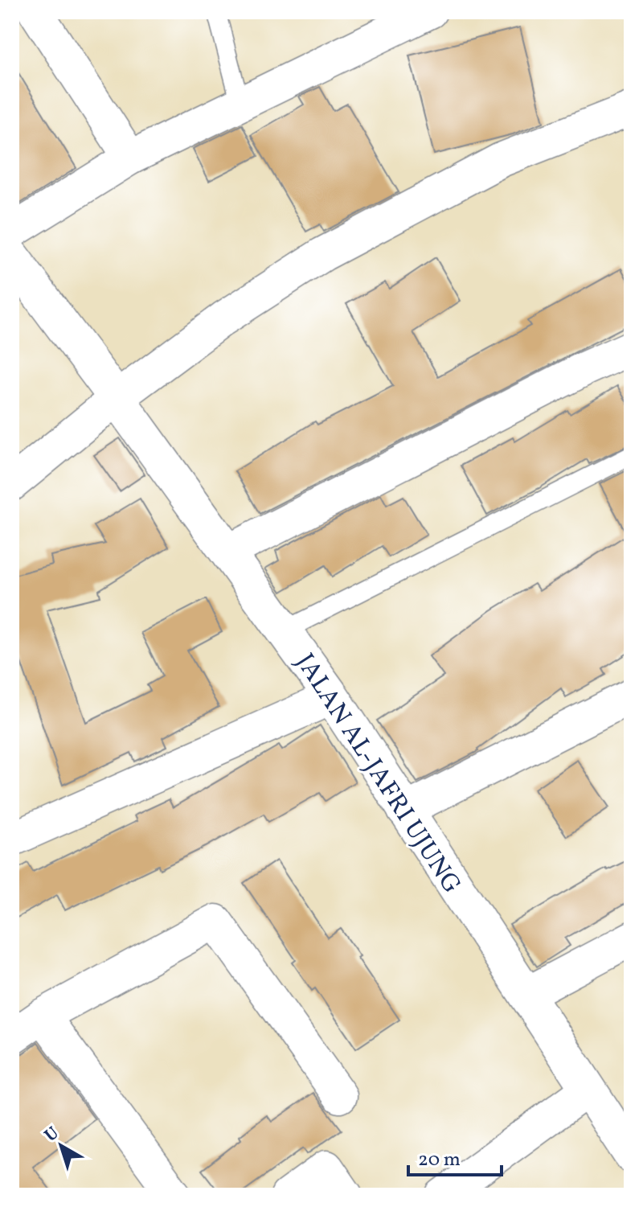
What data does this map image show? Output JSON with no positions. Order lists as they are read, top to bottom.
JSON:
{
  "streets": {
    "street": ["JALAN AL-JAFRI UJUNG"]
  },
  "scale_bar": "20 m",
  "north": "top left"
}
